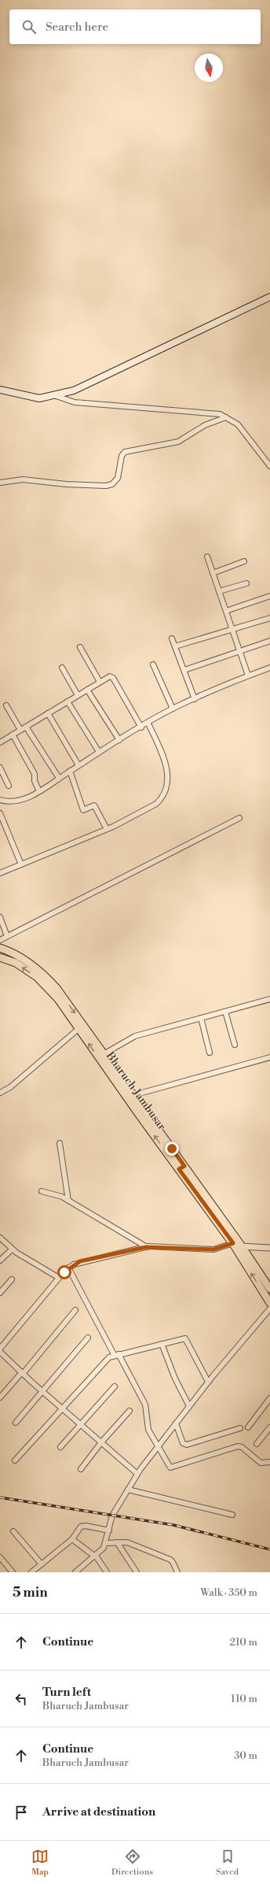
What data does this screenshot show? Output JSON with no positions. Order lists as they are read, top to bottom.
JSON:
{
  "streets": {
    "main road": ["Bharuch Jambusar"]
  },
  "north": "bottom",
  "page": {
    "search": "Search here",
    "heading": ["5 min", "Walk · 350 m"],
    "list": [
      ["Continue", "210 m"],
      ["Turn left", "Bharuch Jambusar", "110 m"],
      ["Continue", "Bharuch Jambusar", "30 m"],
      "Arrive at destination"
    ],
    "nav": ["Map", "Directions", "Saved"]
  }
}
